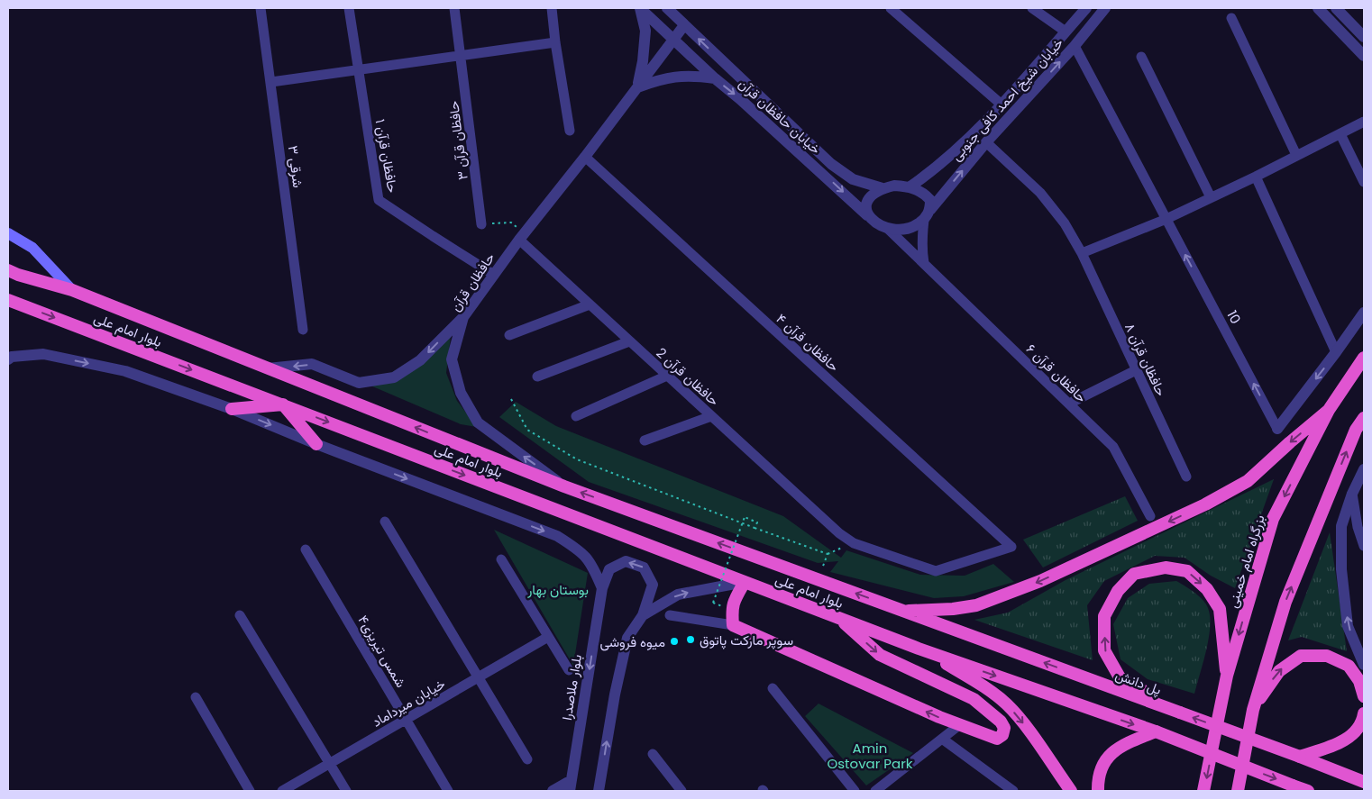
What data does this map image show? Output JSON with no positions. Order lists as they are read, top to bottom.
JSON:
{
  "streets": {
    "highway": ["بلوار امام علی", "بزرگراه امام خمینی", "پل دانش"],
    "street": [
      "خیابان شیخ احمد کافی جنوبی",
      "خیابان حافظان قرآن",
      "حافظان قرآن ۳",
      "حافظان قرآن ۱",
      "۳ شرقی",
      "حافظان قرآن",
      "10",
      "حافظان قرآن ۴",
      "حافظان قرآن ۸",
      "حافظان قرآن ۶",
      "حافظان قرآن 2",
      "شمس تیریزی۴",
      "بلوار ملاصدرا",
      "خیابان میرداماد"
    ]
  },
  "crossings": [
    ["خیابان شیخ احمد کافی جنوبی", "خیابان حافظان قرآن"],
    ["خیابان شیخ احمد کافی جنوبی", "10"],
    ["خیابان شیخ احمد کافی جنوبی", "حافظان قرآن ۸"],
    ["خیابان شیخ احمد کافی جنوبی", "حافظان قرآن ۶"],
    ["خیابان حافظان قرآن", "حافظان قرآن"],
    ["خیابان حافظان قرآن", "حافظان قرآن ۶"],
    ["حافظان قرآن ۱", "حافظان قرآن"],
    ["حافظان قرآن", "بلوار امام علی"],
    ["حافظان قرآن", "حافظان قرآن ۴"],
    ["حافظان قرآن", "حافظان قرآن 2"],
    ["بلوار امام علی", "پل دانش"],
    ["حافظان قرآن ۴", "حافظان قرآن 2"],
    ["شمس تیریزی۴", "خیابان میرداماد"]
  ],
  "one_way": ["10"],
  "parks": ["بوستان بهار", "Amin Ostovar Park"],
  "places": ["سوپر مارکت پاتوق", "میوه فروشی"]
}
